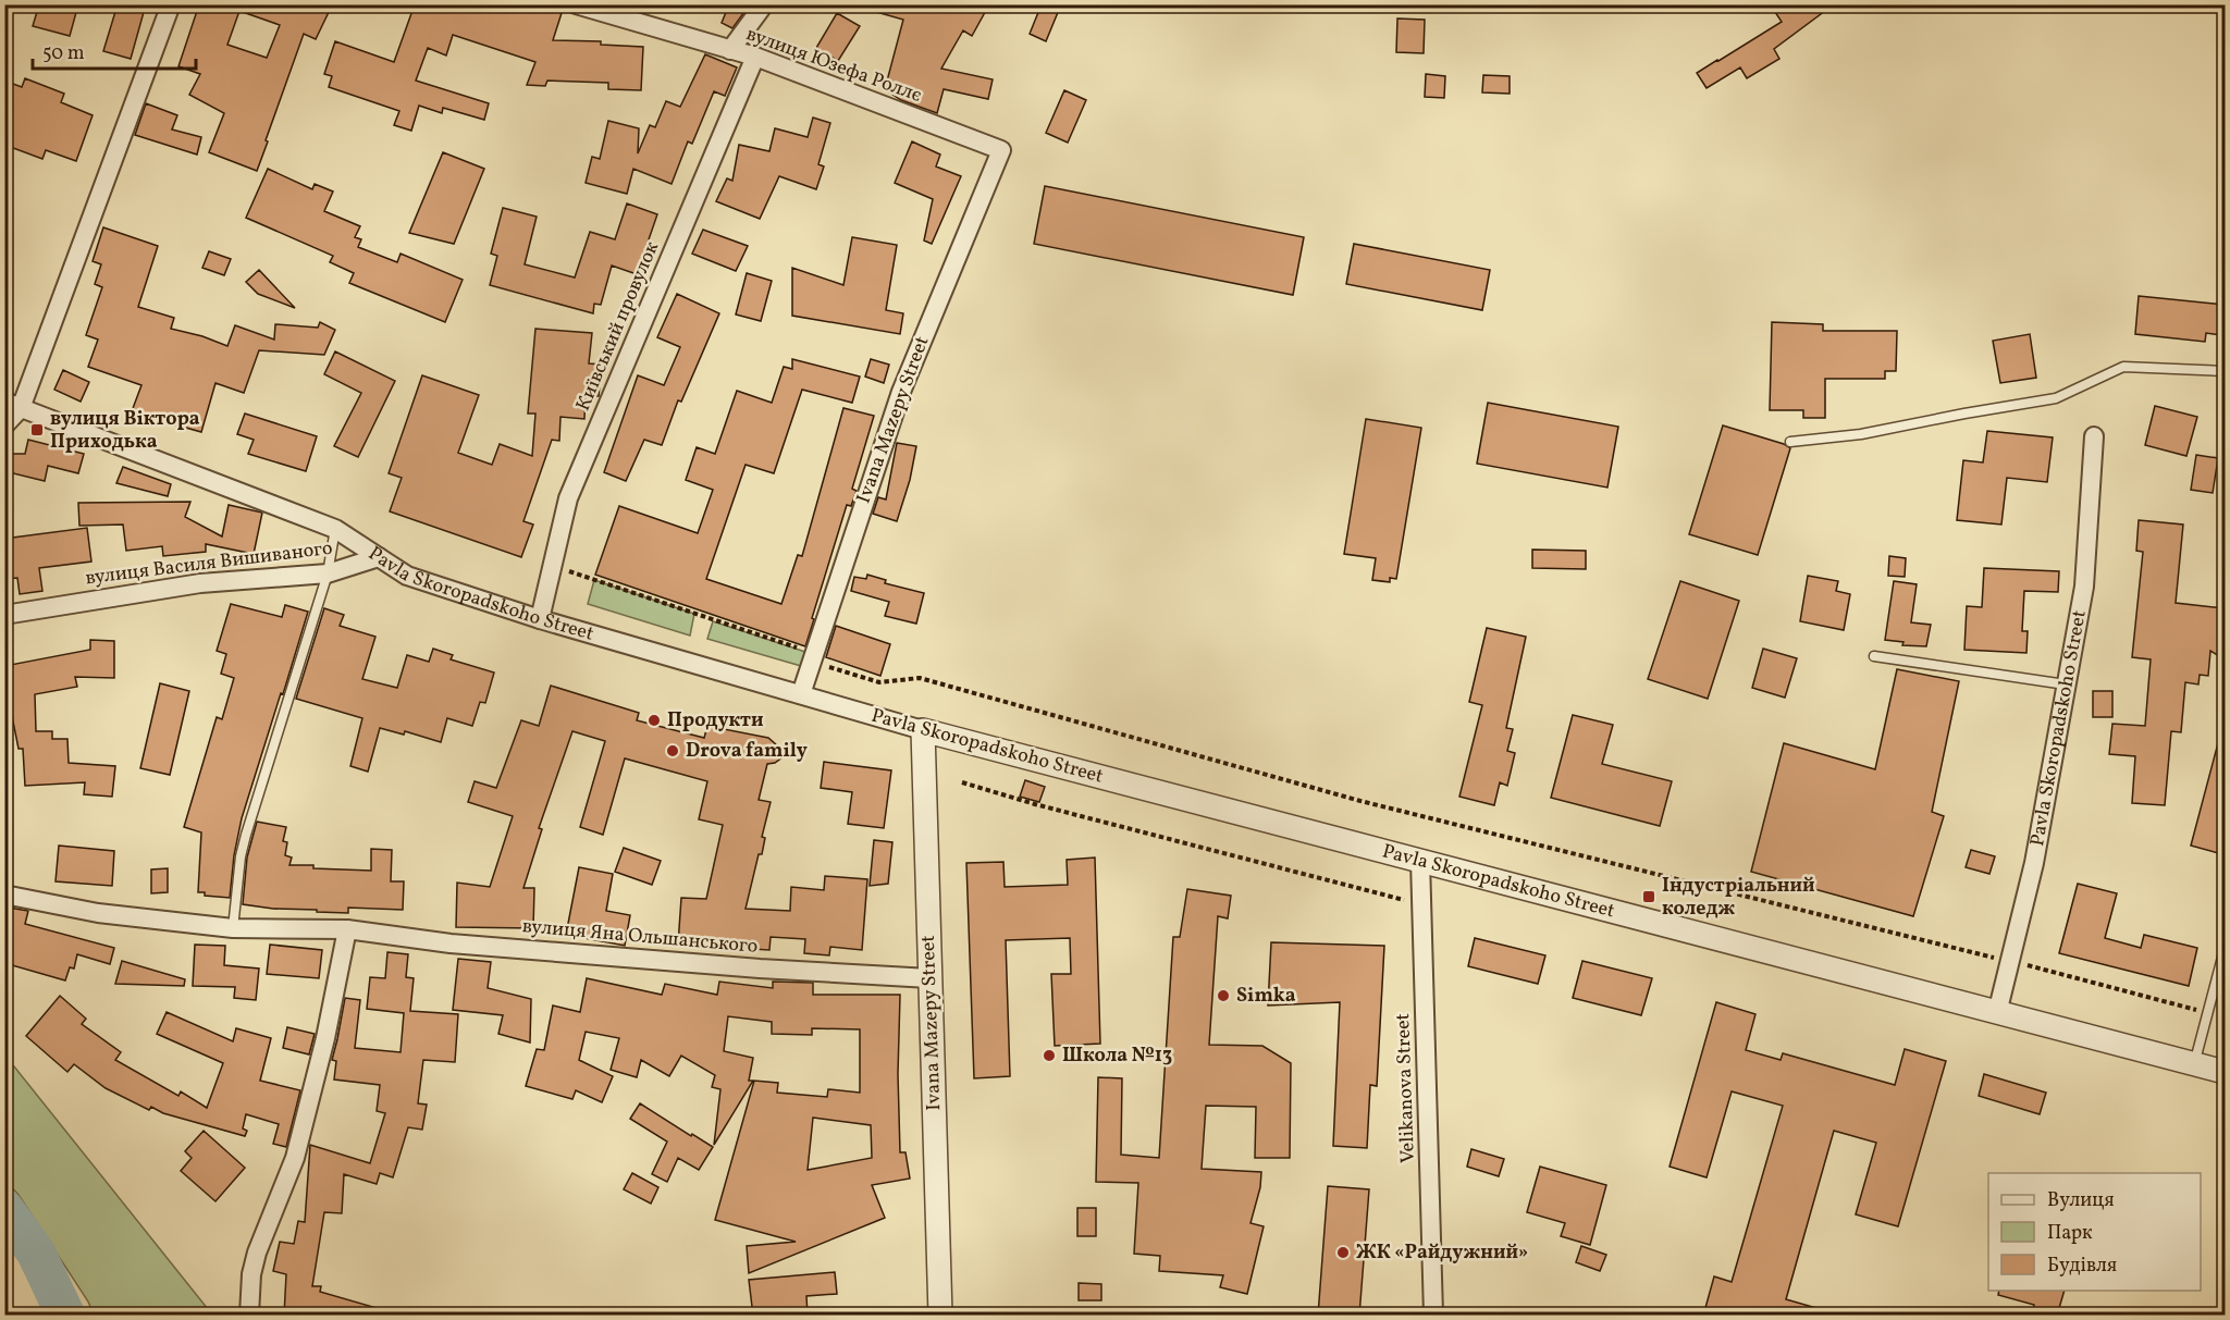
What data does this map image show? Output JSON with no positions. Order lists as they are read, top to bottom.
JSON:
{
  "streets": {
    "street": [
      "вулиця Юзефа Роллє",
      "Київський провулок",
      "Ivana Mazepy Street",
      "вулиця Василя Вишиваного",
      "Pavla Skoropadskoho Street",
      "вулиця Яна Ольшанського",
      "Velikanova Street"
    ]
  },
  "crossings": [
    ["вулиця Юзефа Роллє", "Київський провулок"],
    ["вулиця Юзефа Роллє", "Ivana Mazepy Street"],
    ["Київський провулок", "Pavla Skoropadskoho Street"],
    ["Ivana Mazepy Street", "Pavla Skoropadskoho Street"],
    ["Ivana Mazepy Street", "вулиця Яна Ольшанського"],
    ["вулиця Василя Вишиваного", "Pavla Skoropadskoho Street"],
    ["Pavla Skoropadskoho Street", "Velikanova Street"]
  ],
  "places": {
    "transit": ["вулиця Віктора Приходька", "Індустріальний коледж"],
    "other": [
      "Продукти",
      "Drova family",
      "Simka",
      "Школа №13",
      "ЖК «Райдужний»"
    ]
  },
  "legend": ["Вулиця", "Парк", "Будівля"],
  "scale_bar": "50 m"
}
